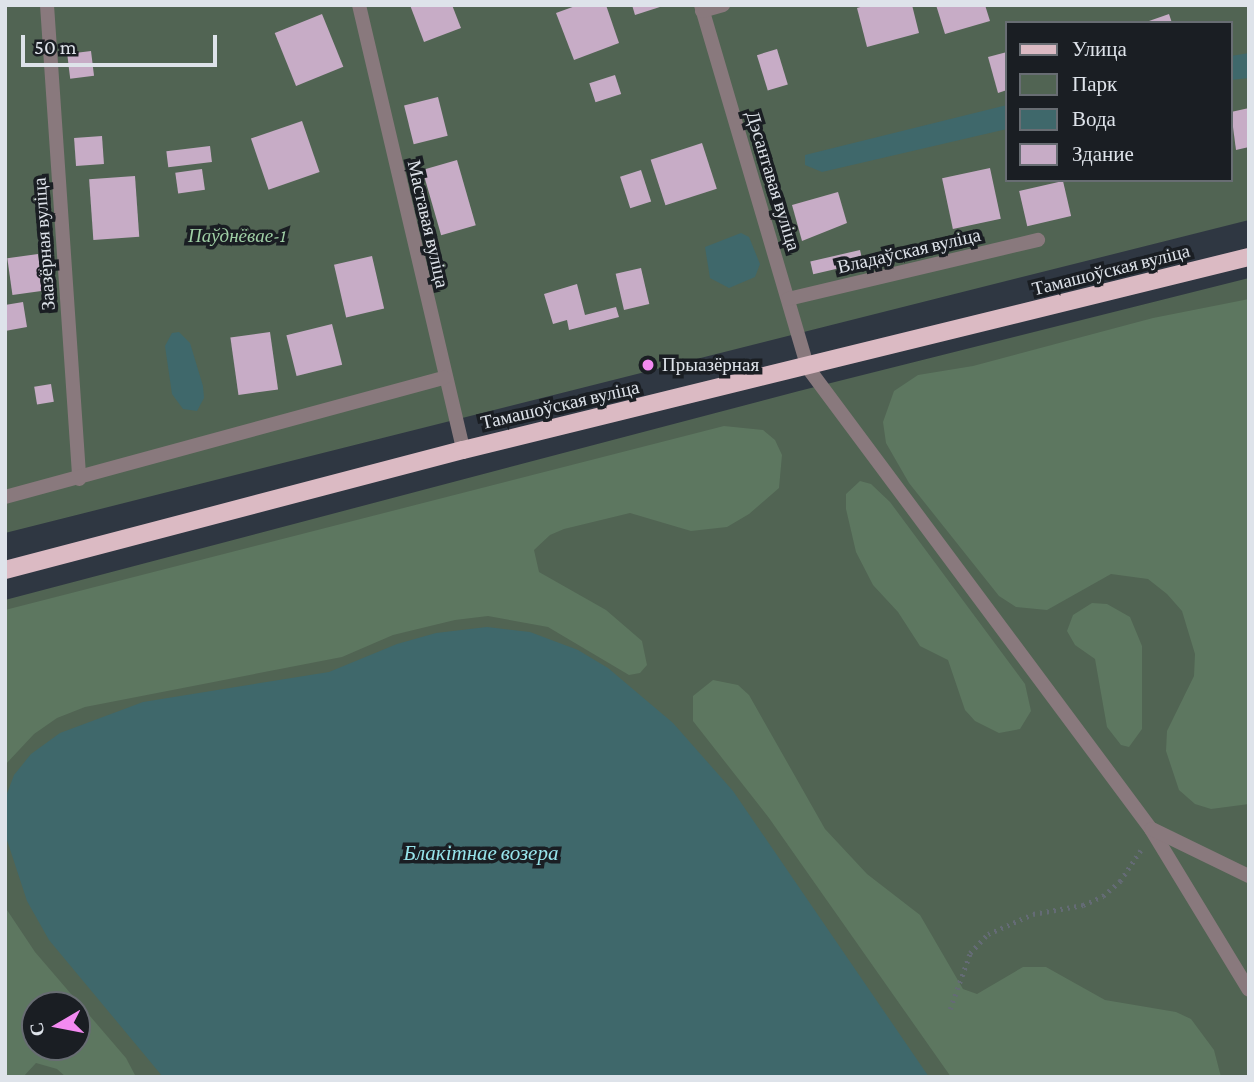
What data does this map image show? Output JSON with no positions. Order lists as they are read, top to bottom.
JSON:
{
  "streets": {
    "main road": ["Тамашоўская вуліца"],
    "lane": [
      "Дэсантавая вуліца",
      "Маставая вуліца",
      "Заазёрная вуліца",
      "Владаўская вуліца"
    ]
  },
  "crossings": [
    ["Дэсантавая вуліца", "Владаўская вуліца"],
    ["Дэсантавая вуліца", "Тамашоўская вуліца"],
    ["Маставая вуліца", "Тамашоўская вуліца"]
  ],
  "water": ["Блакітнае возера"],
  "parks": ["Паўднёвае-1"],
  "places": ["Прыазёрная"],
  "legend": [
    "Улица",
    "Парк",
    "Вода",
    "Здание"
  ],
  "scale_bar": "50 m",
  "north": "left"
}
